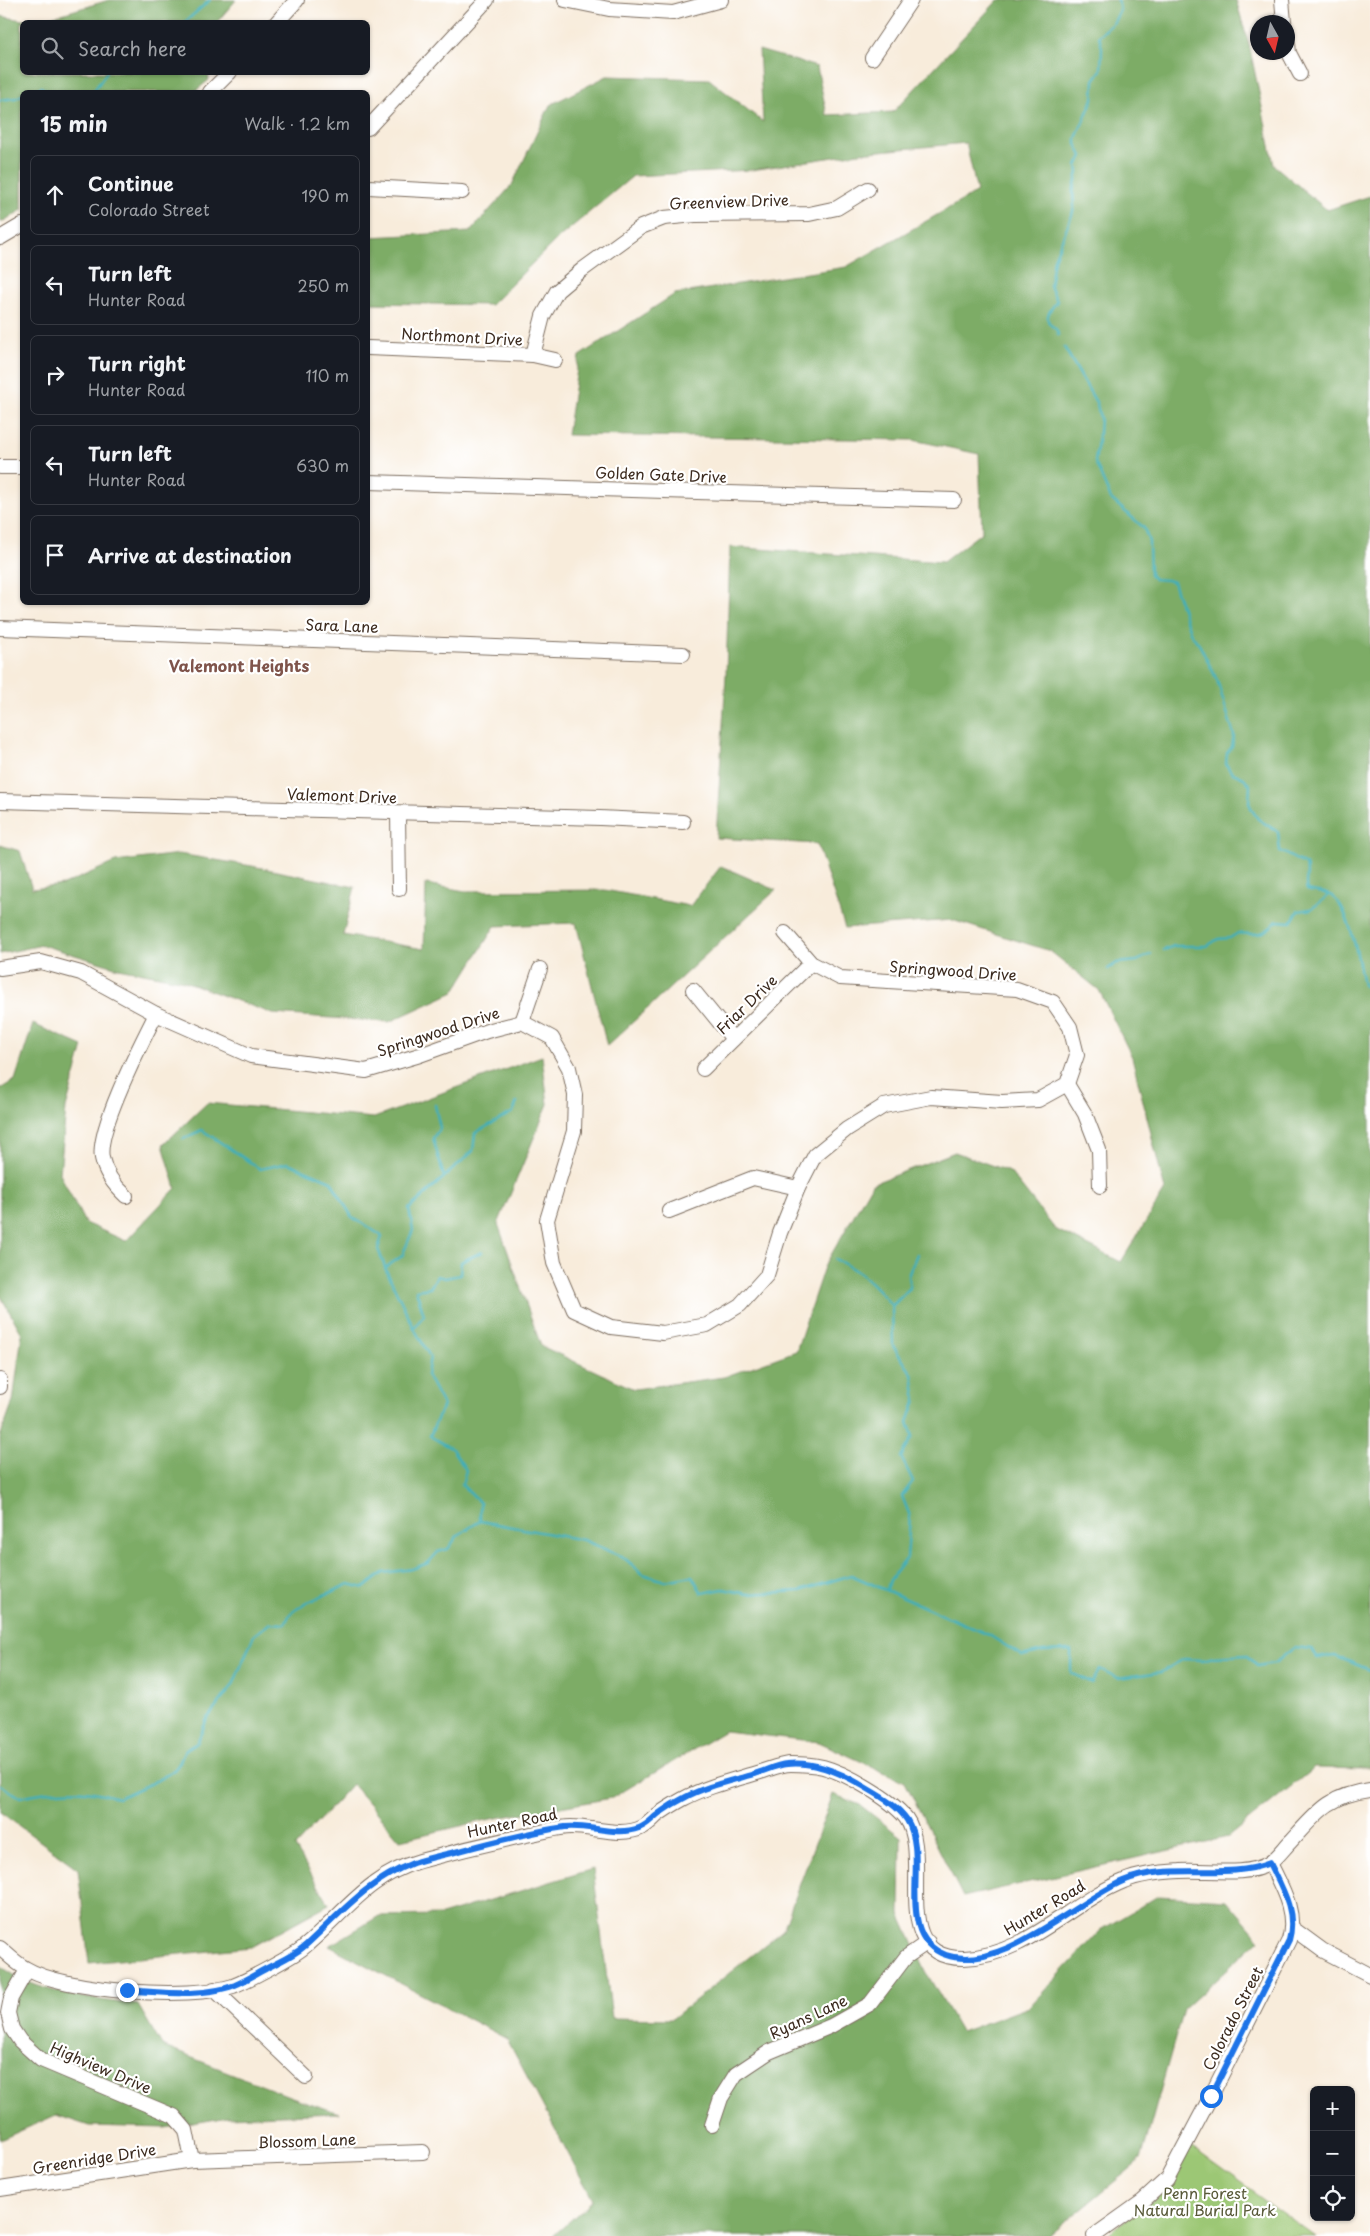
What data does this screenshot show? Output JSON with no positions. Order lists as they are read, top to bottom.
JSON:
{
  "streets": {
    "street": [
      "Greenview Drive",
      "Northmont Drive",
      "Golden Gate Drive",
      "Sara Lane",
      "Valemont Drive",
      "Springwood Drive",
      "Friar Drive",
      "Hunter Road",
      "Ryans Lane",
      "Colorado Street",
      "Highview Drive",
      "Blossom Lane",
      "Greenridge Drive"
    ]
  },
  "crossings": [
    ["Greenview Drive", "Northmont Drive"],
    ["Springwood Drive", "Friar Drive"],
    ["Hunter Road", "Ryans Lane"],
    ["Hunter Road", "Colorado Street"],
    ["Hunter Road", "Highview Drive"],
    ["Highview Drive", "Blossom Lane"],
    ["Highview Drive", "Greenridge Drive"],
    ["Blossom Lane", "Greenridge Drive"]
  ],
  "districts": ["Valemont Heights"],
  "parks": ["Penn Forest Natural Burial Park"],
  "north": "bottom",
  "page": {
    "search": "Search here",
    "heading": ["15 min", "Walk · 1.2 km"],
    "list": [
      ["Continue", "Colorado Street", "190 m"],
      ["Turn left", "Hunter Road", "250 m"],
      ["Turn right", "Hunter Road", "110 m"],
      ["Turn left", "Hunter Road", "630 m"],
      "Arrive at destination"
    ],
    "map_buttons": ["+", "−"]
  }
}
